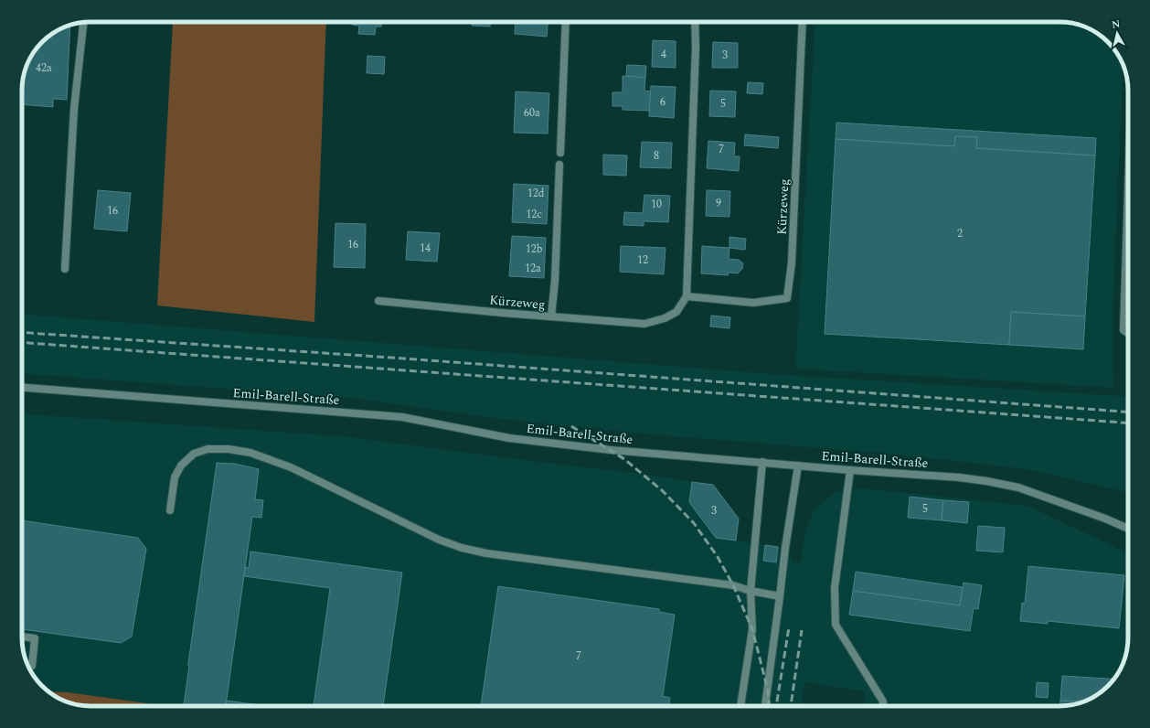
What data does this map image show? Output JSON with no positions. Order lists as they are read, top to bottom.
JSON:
{
  "streets": {
    "street": ["Kürzeweg", "Emil-Barell-Straße"]
  },
  "house_numbers": [
    "4",
    "3",
    "42a",
    "6",
    "5",
    "60a",
    "7",
    "8",
    "12d",
    "9",
    "10",
    "16",
    "12c",
    "2",
    "16",
    "14",
    "12b",
    "12",
    "12a",
    "5",
    "3",
    "7"
  ],
  "north": "top"
}
